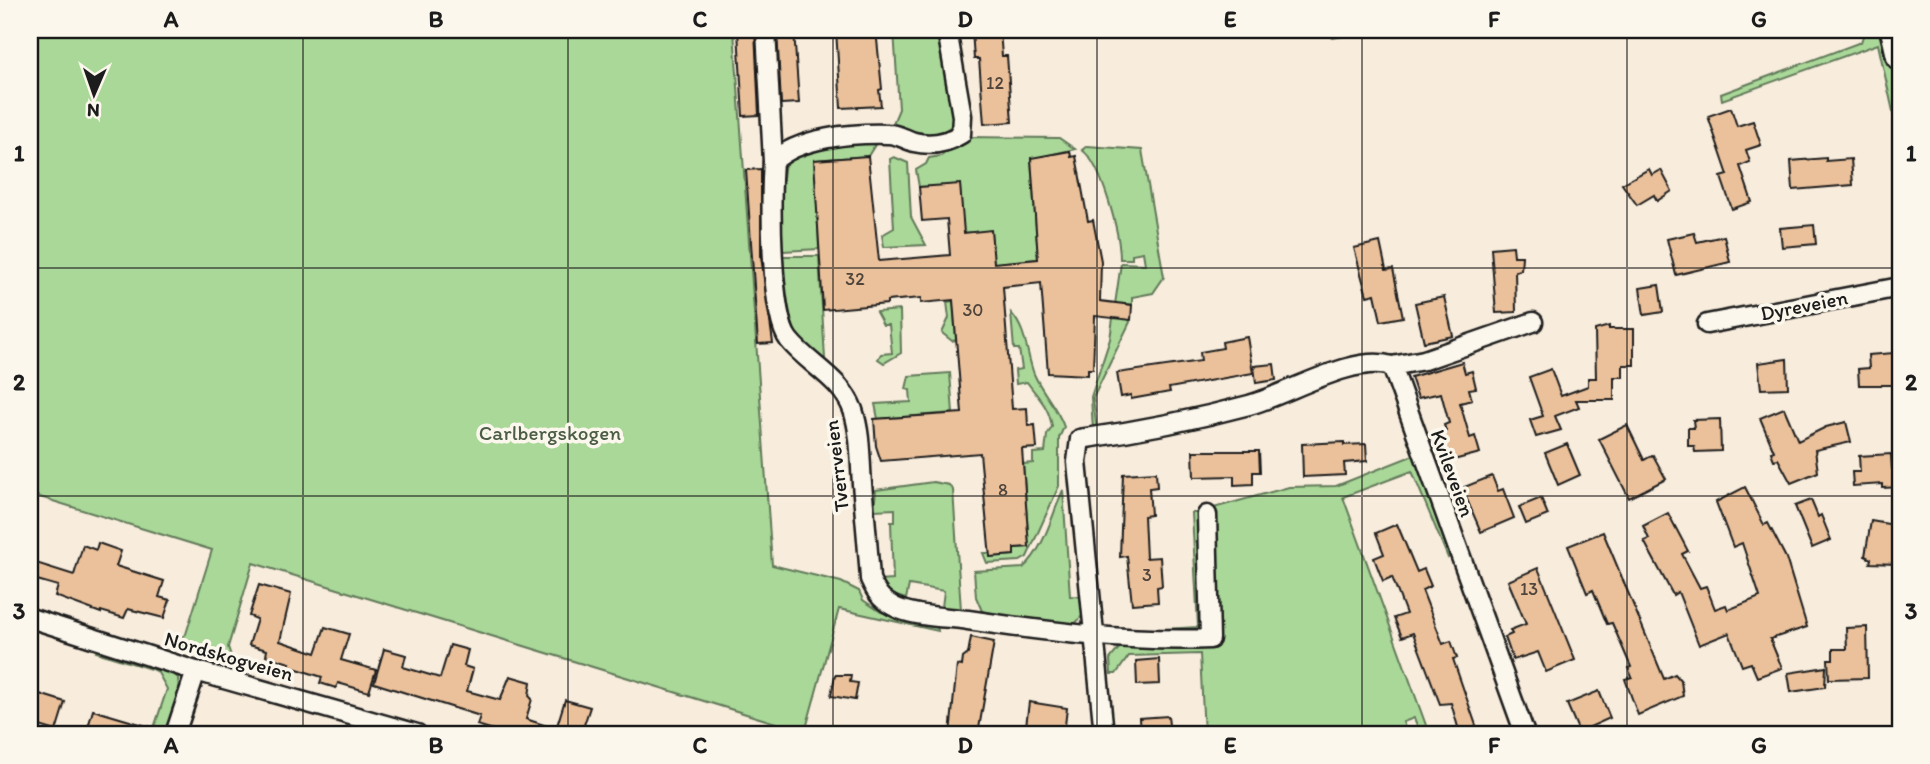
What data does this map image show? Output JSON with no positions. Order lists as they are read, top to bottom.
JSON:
{
  "streets": {
    "street": [
      "Dyreveien",
      "Tverrveien",
      "Kvileveien",
      "Nordskogveien"
    ]
  },
  "parks": ["Carlbergskogen"],
  "house_numbers": [
    "12",
    "32",
    "30",
    "8",
    "3",
    "13"
  ],
  "north": "bottom",
  "grid": {
    "columns": [
      "A",
      "B",
      "C",
      "D",
      "E",
      "F",
      "G"
    ],
    "rows": ["1", "2", "3"]
  }
}
